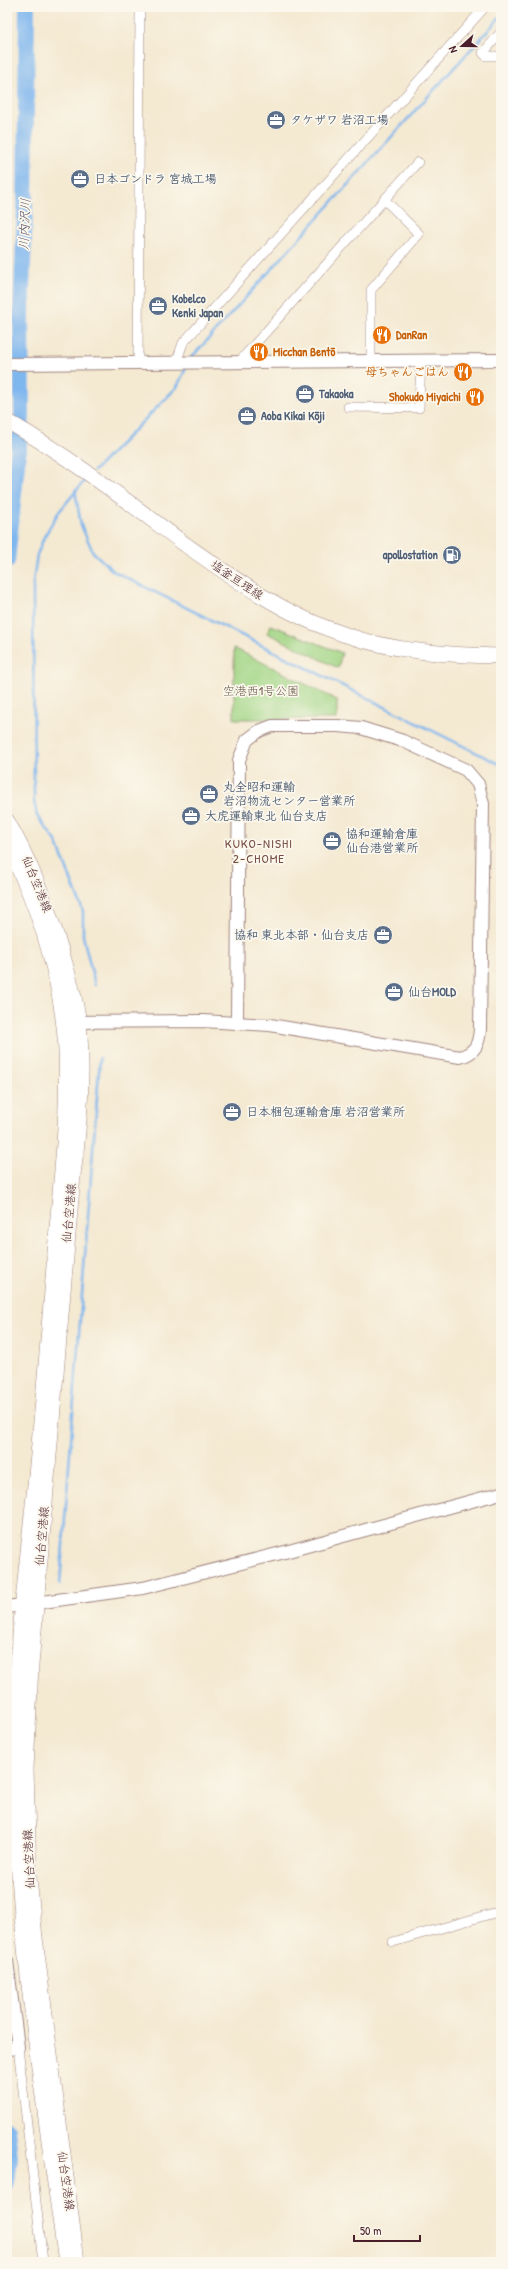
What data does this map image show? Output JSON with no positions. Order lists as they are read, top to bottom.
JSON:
{
  "streets": {
    "main road": ["塩釜亘理線", "仙台空港線"]
  },
  "districts": ["KUKO-NISHI 2-CHOME"],
  "water": ["川内沢川"],
  "parks": ["空港西1号公園"],
  "places": {
    "office": [
      "タケザワ 岩沼工場",
      "日本ゴンドラ 宮城工場",
      "Kobelco Kenki Japan",
      "Takaoka",
      "Aoba Kikai Kōji",
      "丸全昭和運輸 岩沼物流センター営業所",
      "大虎運輸東北 仙台支店",
      "協和運輸倉庫 仙台港営業所",
      "協和 東北本部・仙台支店",
      "仙台MOLD",
      "日本梱包運輸倉庫 岩沼営業所"
    ],
    "restaurant": [
      "DanRan",
      "Micchan Bentō",
      "母ちゃんごはん",
      "Shokudo Miyaichi"
    ],
    "fuel station": ["apollostation"]
  },
  "scale_bar": "50 m",
  "north": "left"
}
